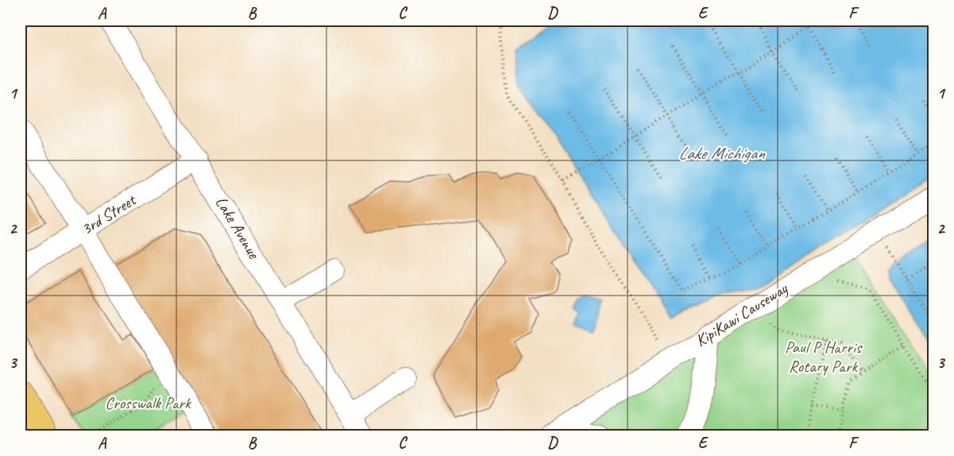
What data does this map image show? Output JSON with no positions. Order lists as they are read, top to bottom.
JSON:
{
  "streets": {
    "street": ["3rd Street", "Lake Avenue", "KipiKawi Causeway"]
  },
  "crossings": [
    ["3rd Street", "Lake Avenue"]
  ],
  "water": ["Lake Michigan"],
  "parks": ["Paul P Harris Rotary Park", "Crosswalk Park"],
  "grid": {
    "columns": [
      "A",
      "B",
      "C",
      "D",
      "E",
      "F"
    ],
    "rows": ["1", "2", "3"]
  }
}
